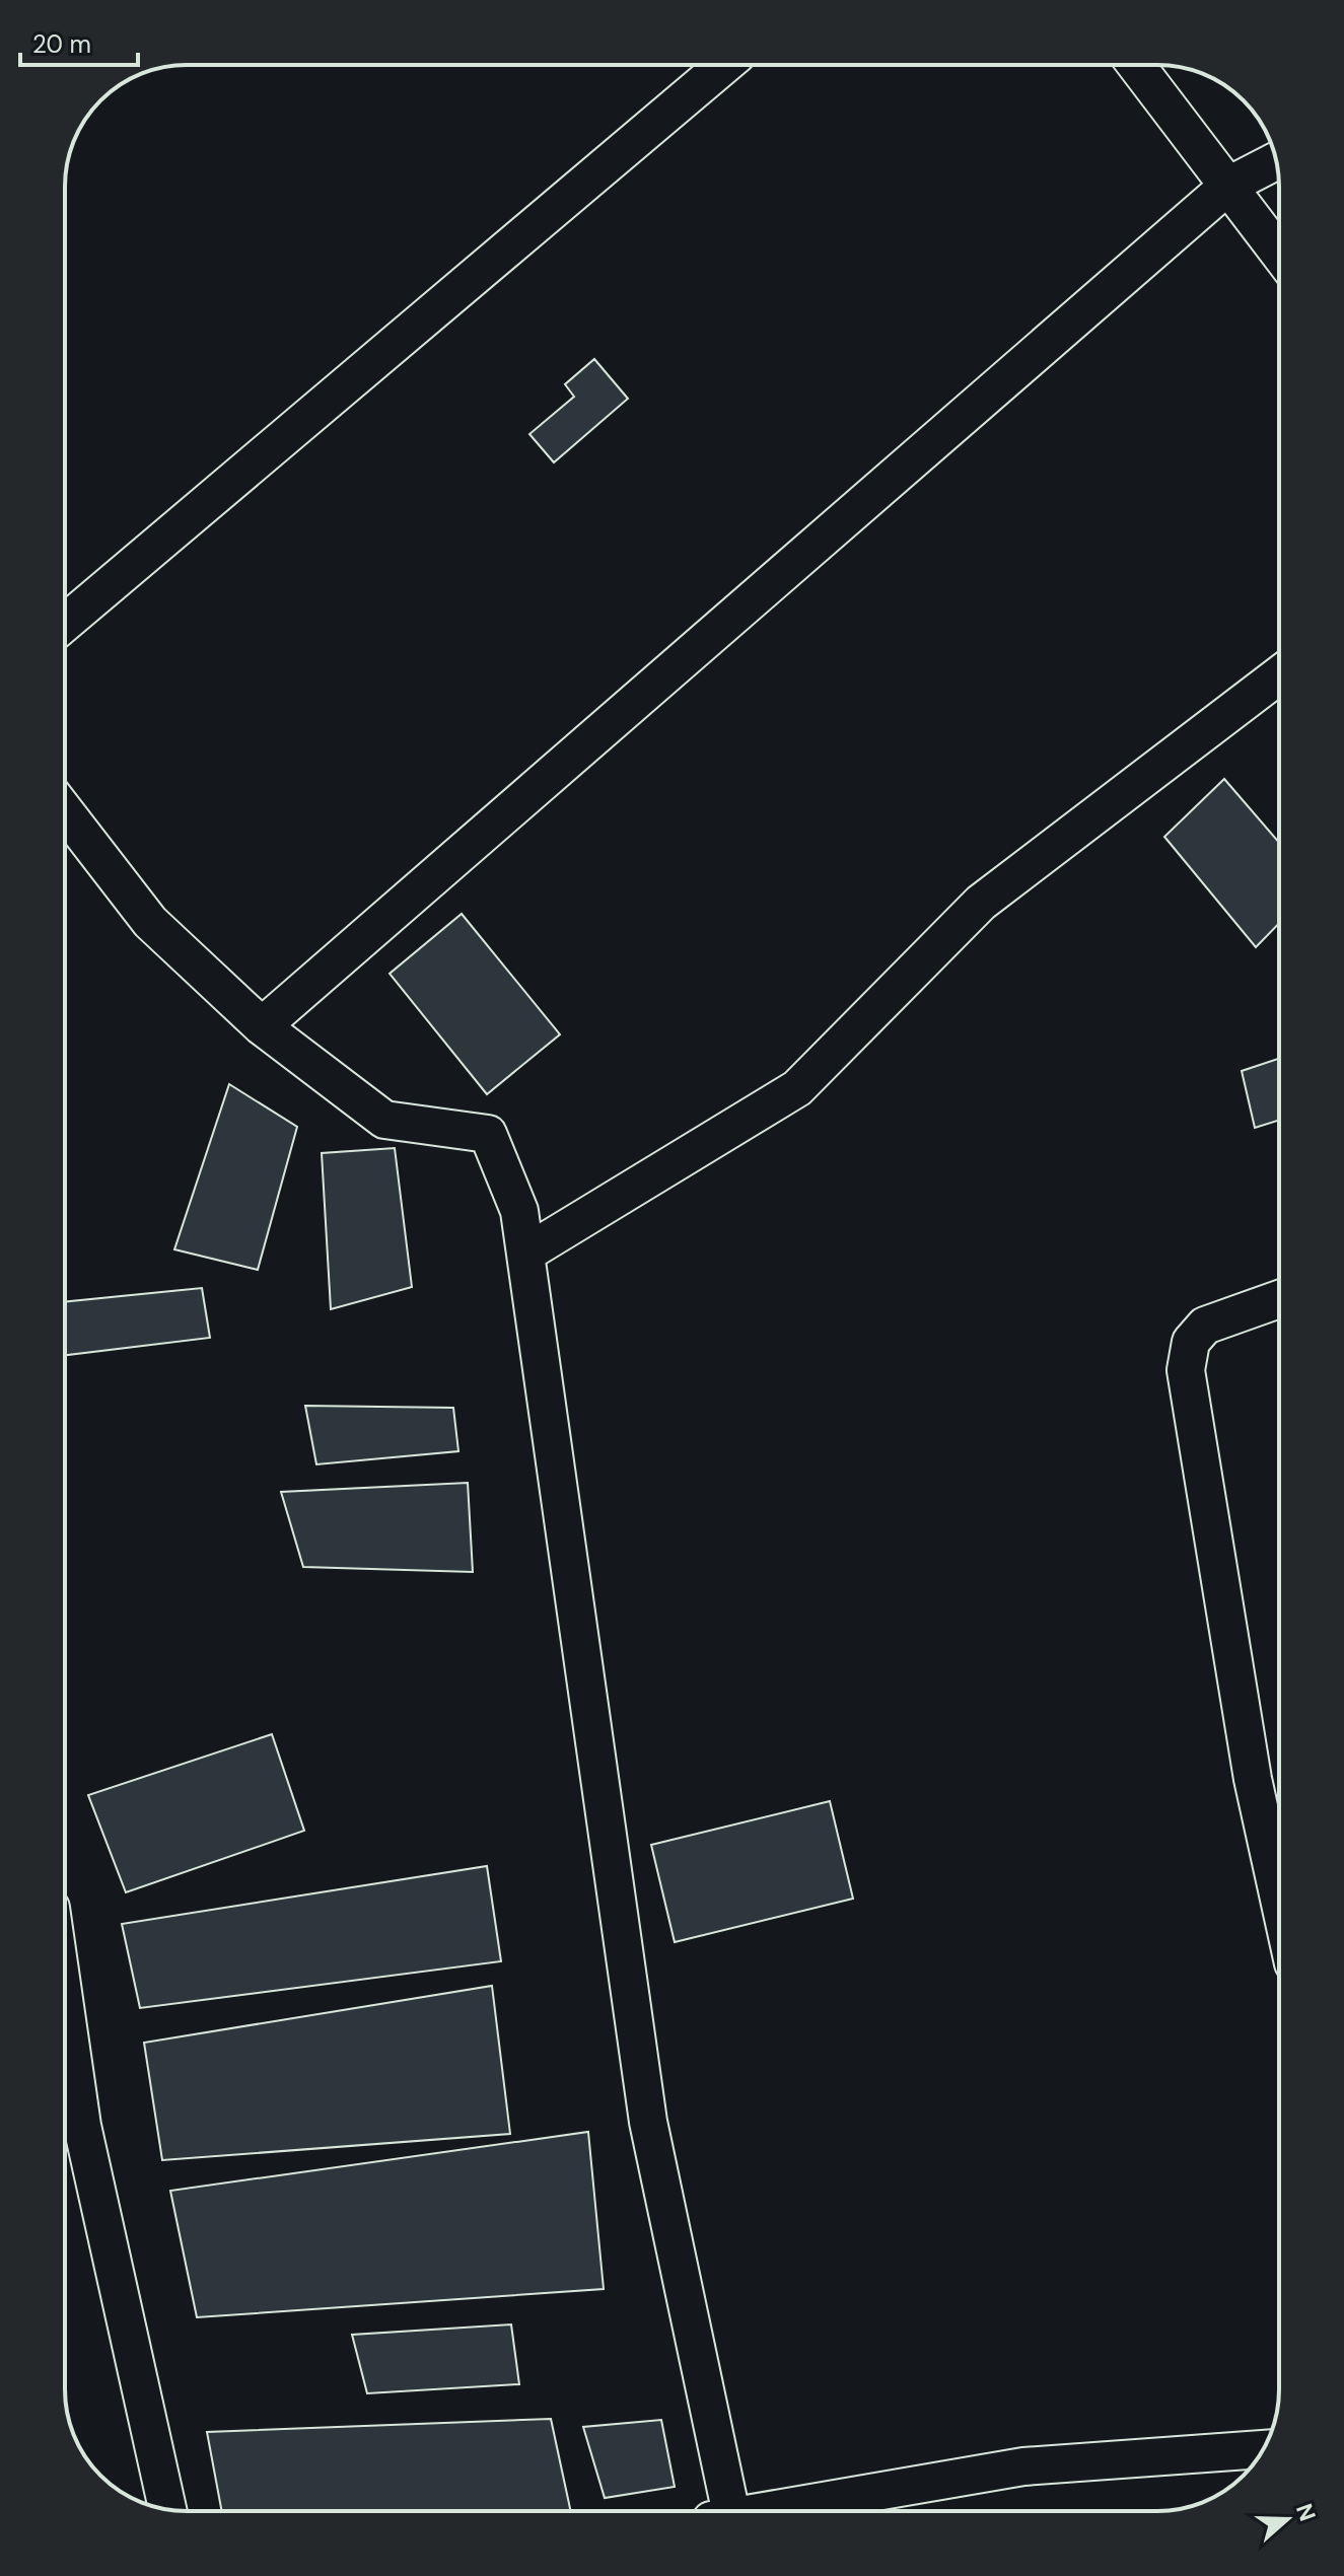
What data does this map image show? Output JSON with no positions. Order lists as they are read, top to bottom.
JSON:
{
  "scale_bar": "20 m",
  "north": "right"
}
